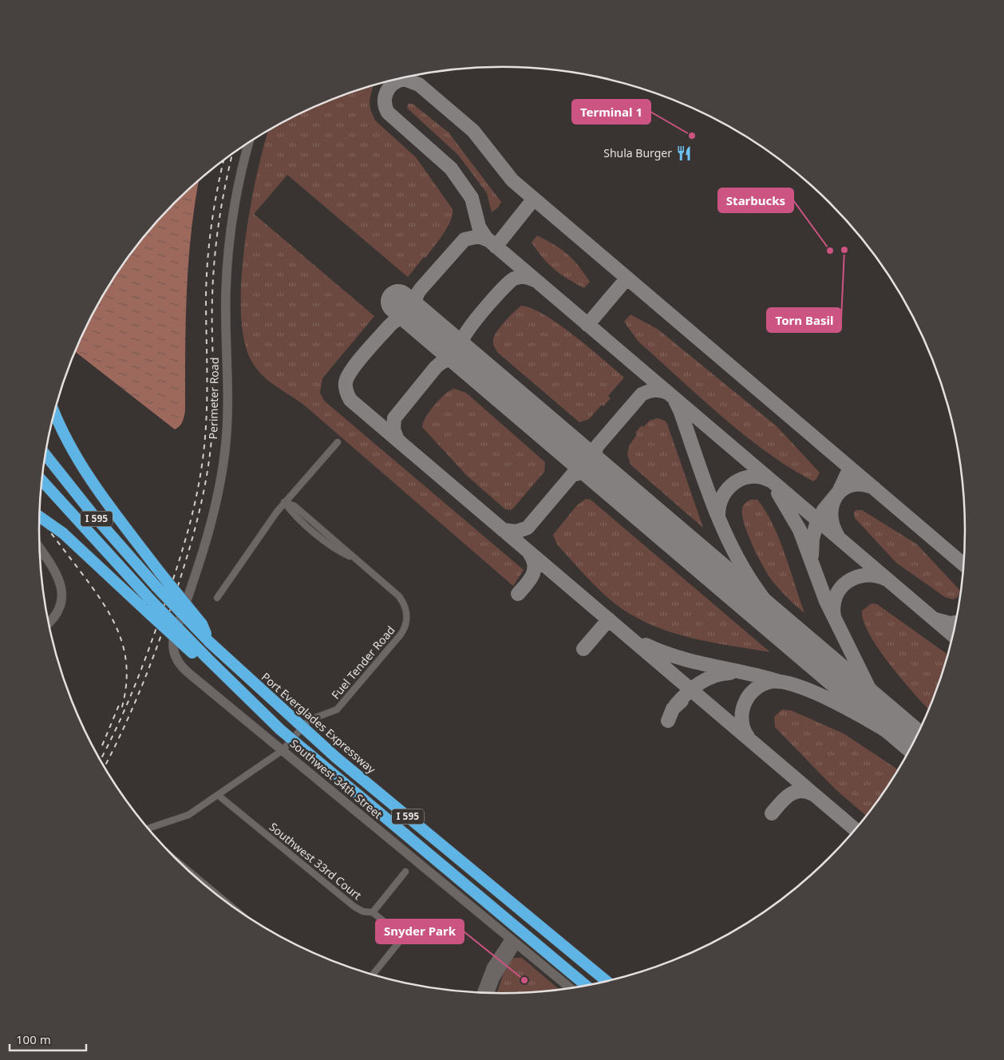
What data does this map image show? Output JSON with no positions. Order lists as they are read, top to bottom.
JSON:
{
  "streets": {
    "highway": ["I 595", "Port Everglades Expressway"],
    "street": [
      "Perimeter Road",
      "Fuel Tender Road",
      "Southwest 34th Street",
      "Southwest 33rd Court"
    ]
  },
  "crossings": [
    ["Perimeter Road", "Southwest 34th Street"],
    ["Fuel Tender Road", "Southwest 34th Street"],
    ["Fuel Tender Road", "Southwest 33rd Court"]
  ],
  "places": {
    "other": [
      "Terminal 1",
      "Torn Basil",
      "Starbucks",
      "Snyder Park"
    ],
    "restaurant": ["Shula Burger"]
  },
  "scale_bar": "100 m"
}
